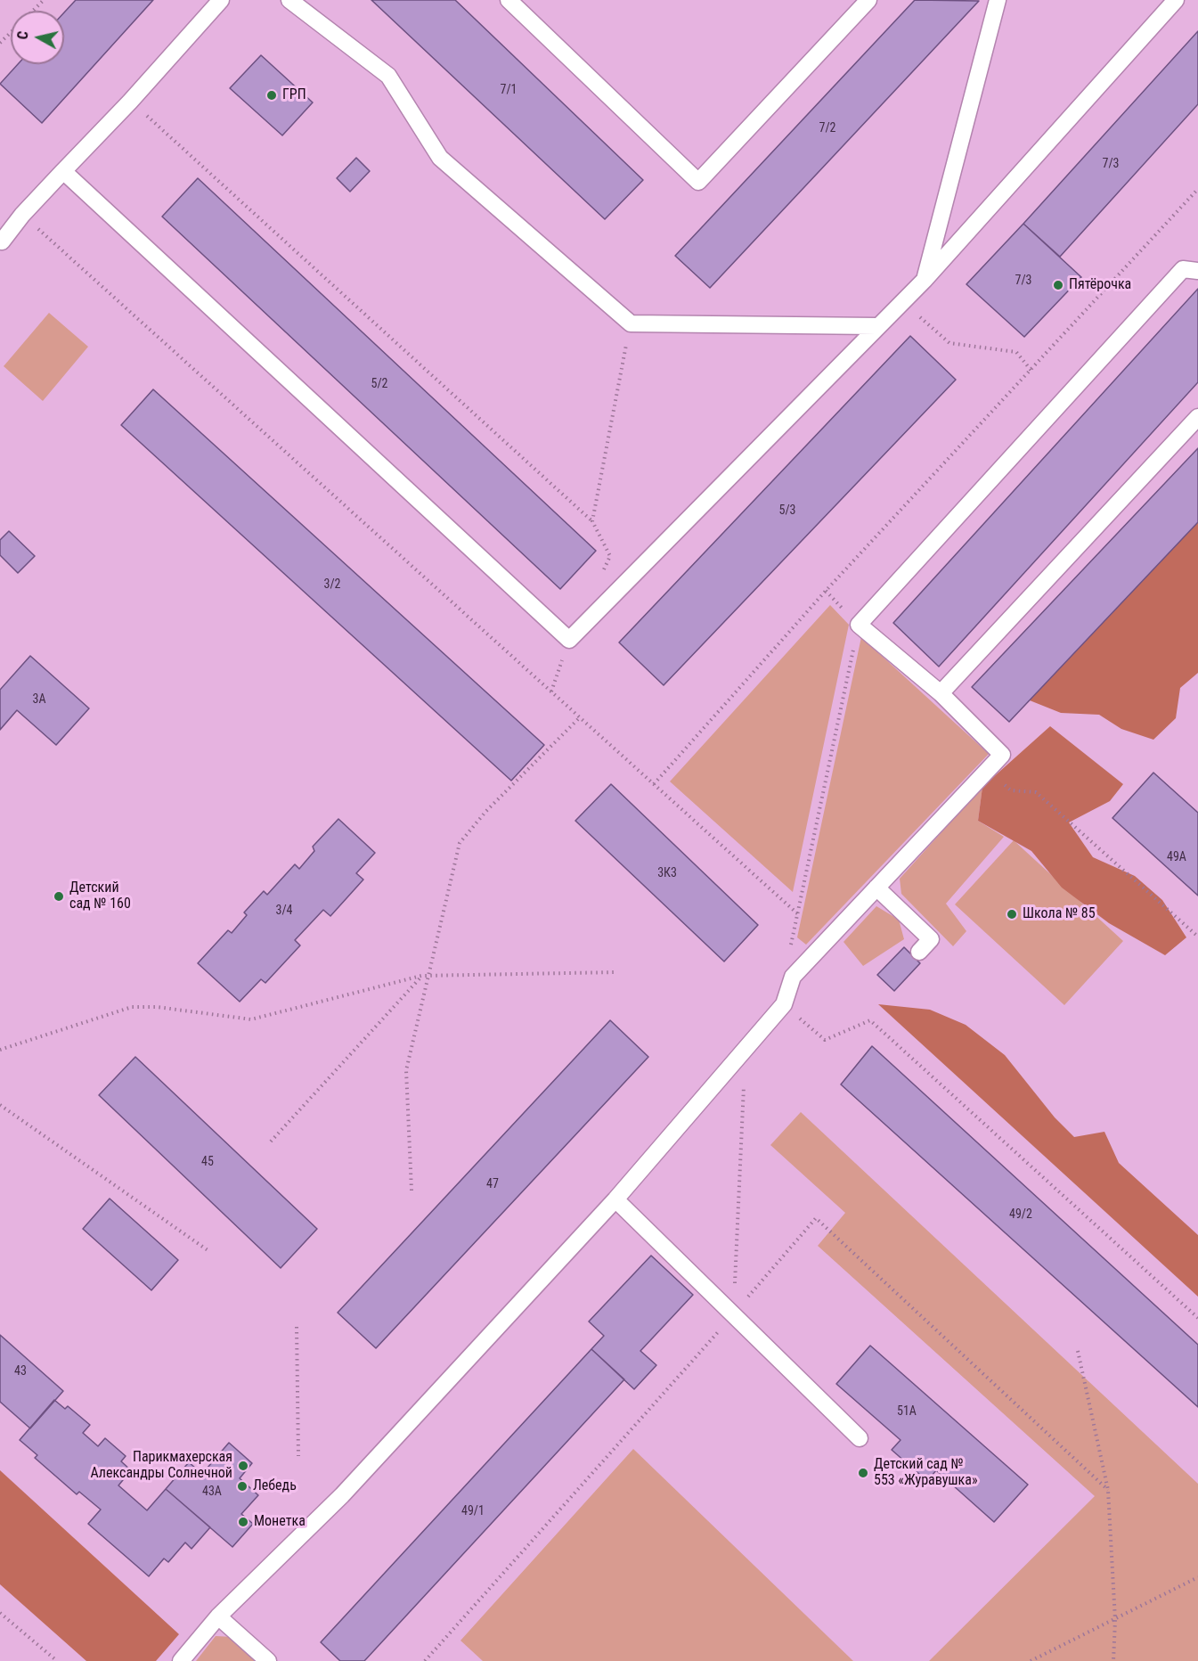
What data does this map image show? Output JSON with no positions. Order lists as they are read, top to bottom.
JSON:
{
  "places": [
    "ГРП",
    "Пятёрочка",
    "Детский сад № 160",
    "Школа № 85",
    "Парикмахерская Александры Солнечной",
    "Детский сад № 553 «Журавушка»",
    "Лебедь",
    "Монетка"
  ],
  "house_numbers": [
    "7/1",
    "7/2",
    "7/3",
    "7/3",
    "5/2",
    "5/3",
    "3/2",
    "3А",
    "49А",
    "3К3",
    "3/4",
    "45",
    "47",
    "49/2",
    "43",
    "51А",
    "43А",
    "49/1"
  ],
  "north": "left"
}
